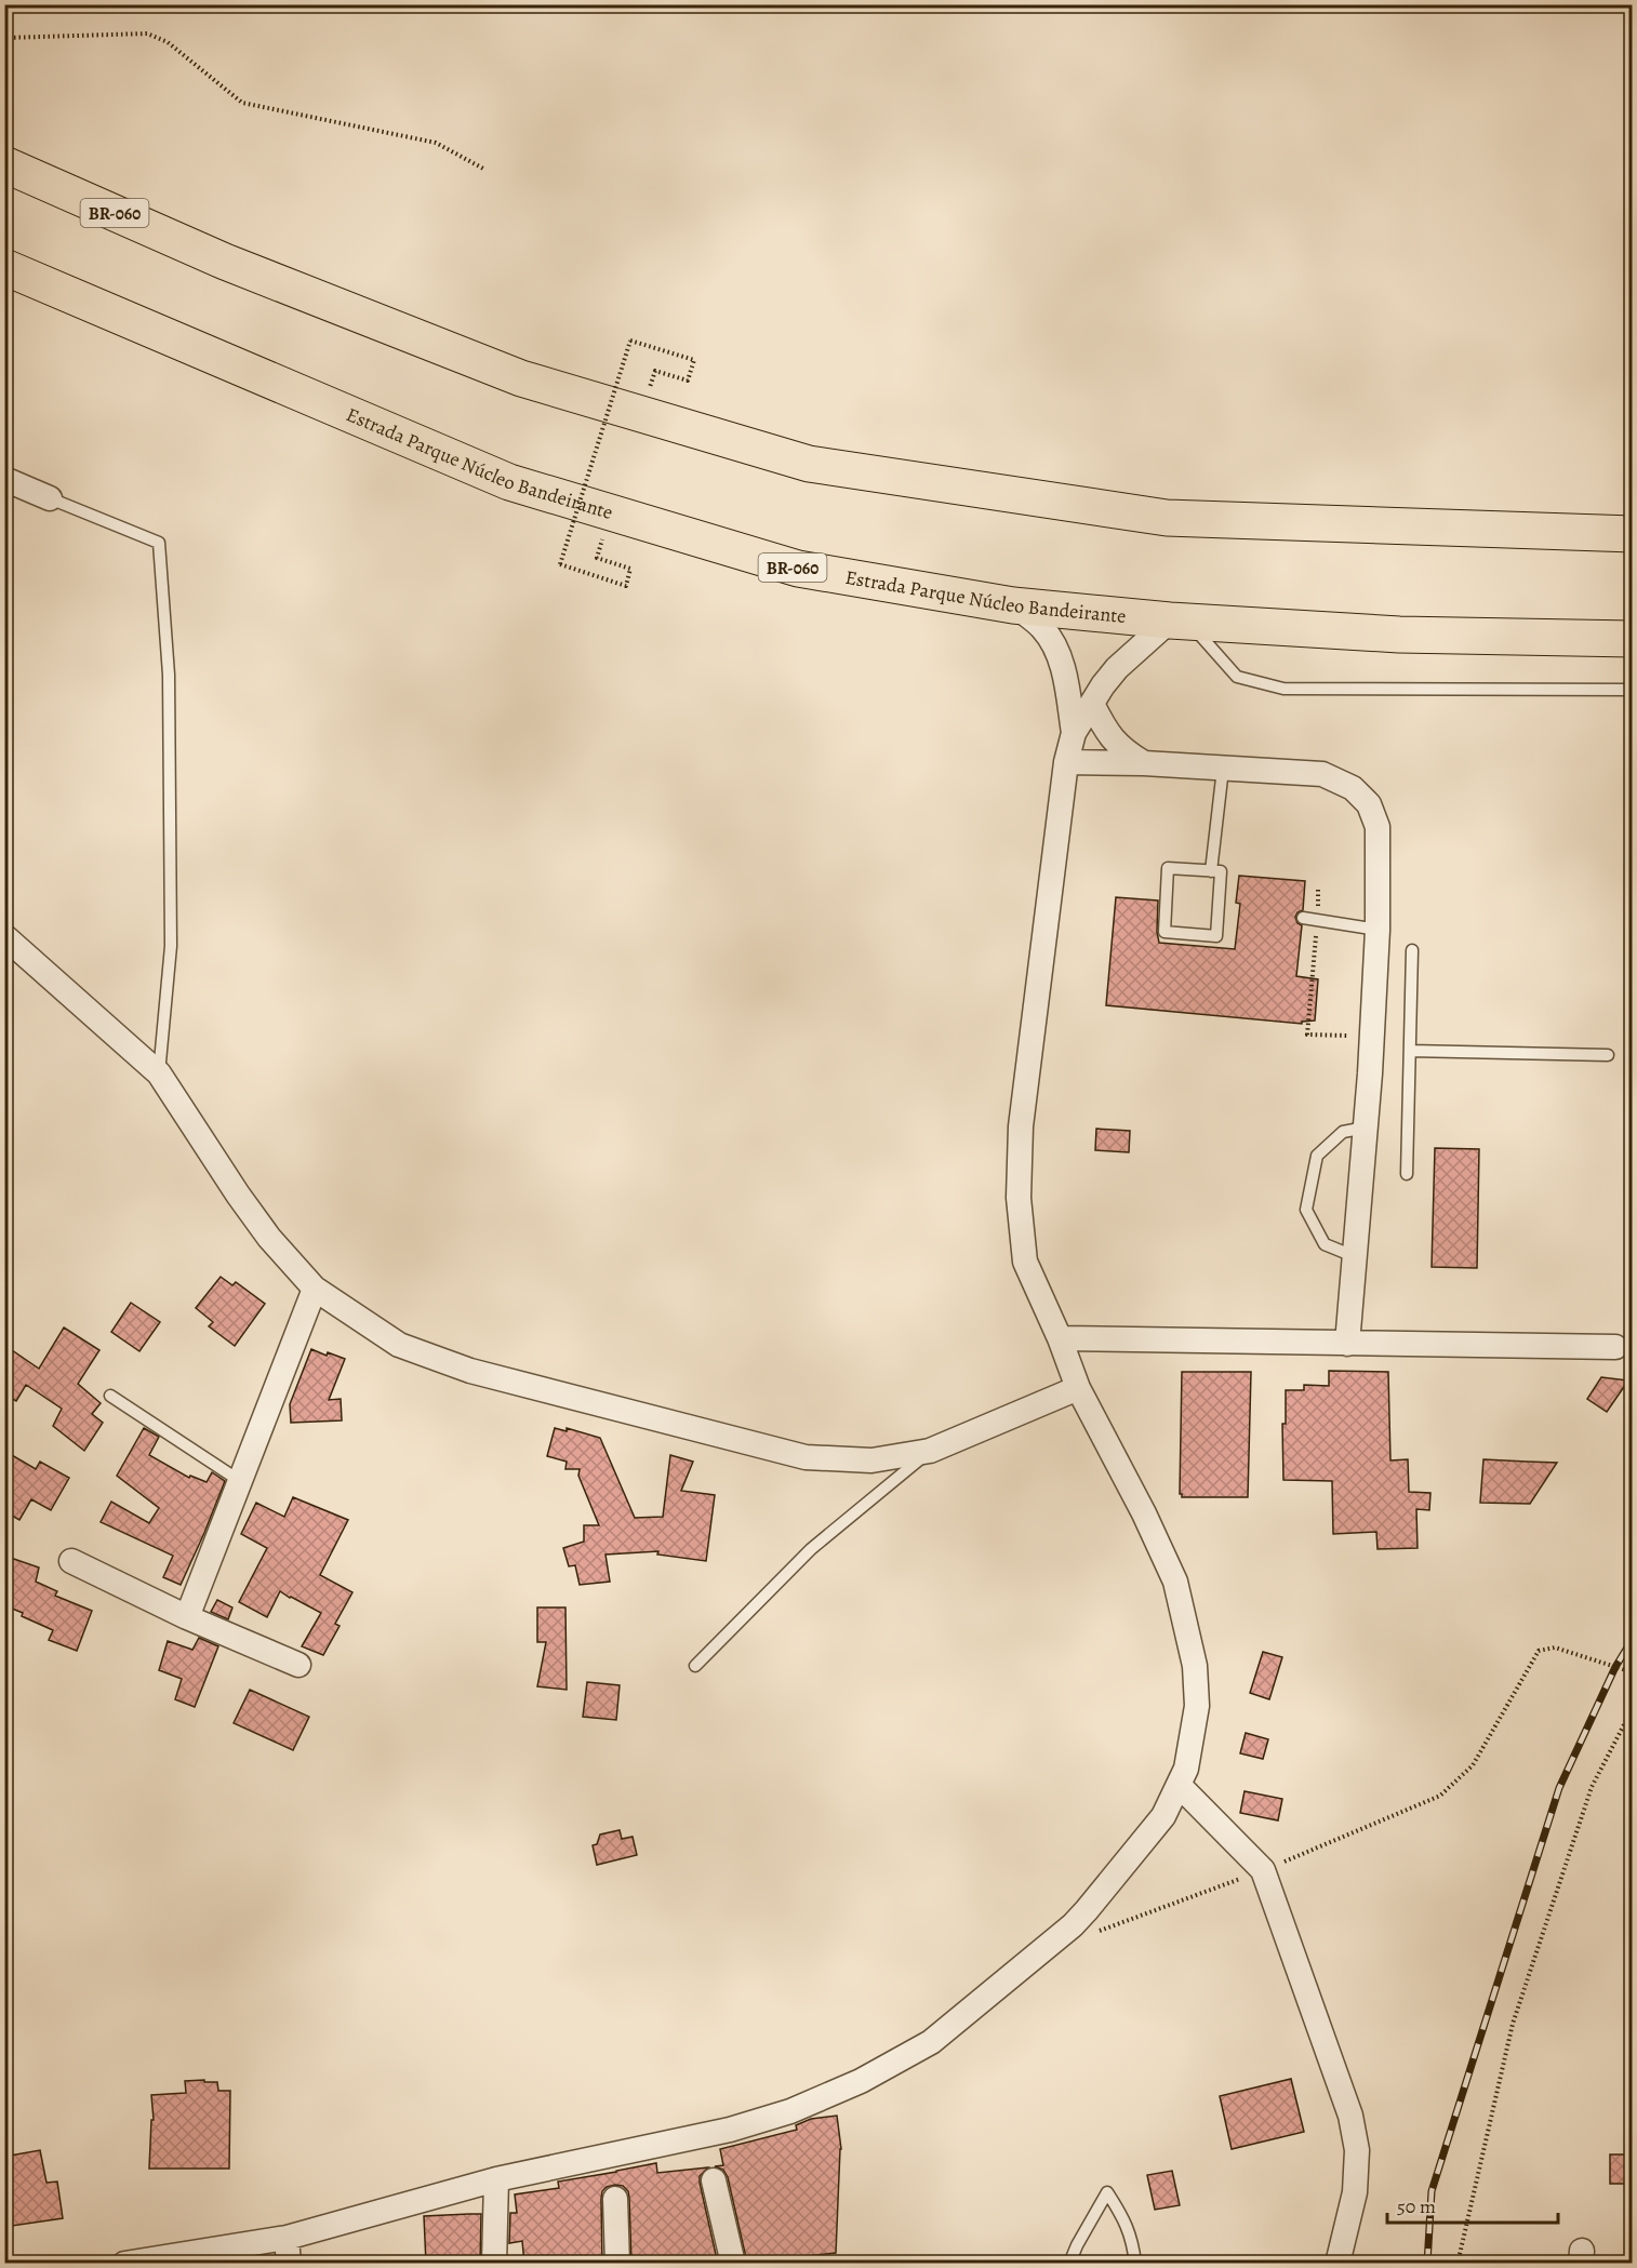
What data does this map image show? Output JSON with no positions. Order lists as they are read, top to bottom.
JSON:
{
  "streets": {
    "highway": ["BR-060", "Estrada Parque Núcleo Bandeirante"]
  },
  "scale_bar": "50 m"
}
